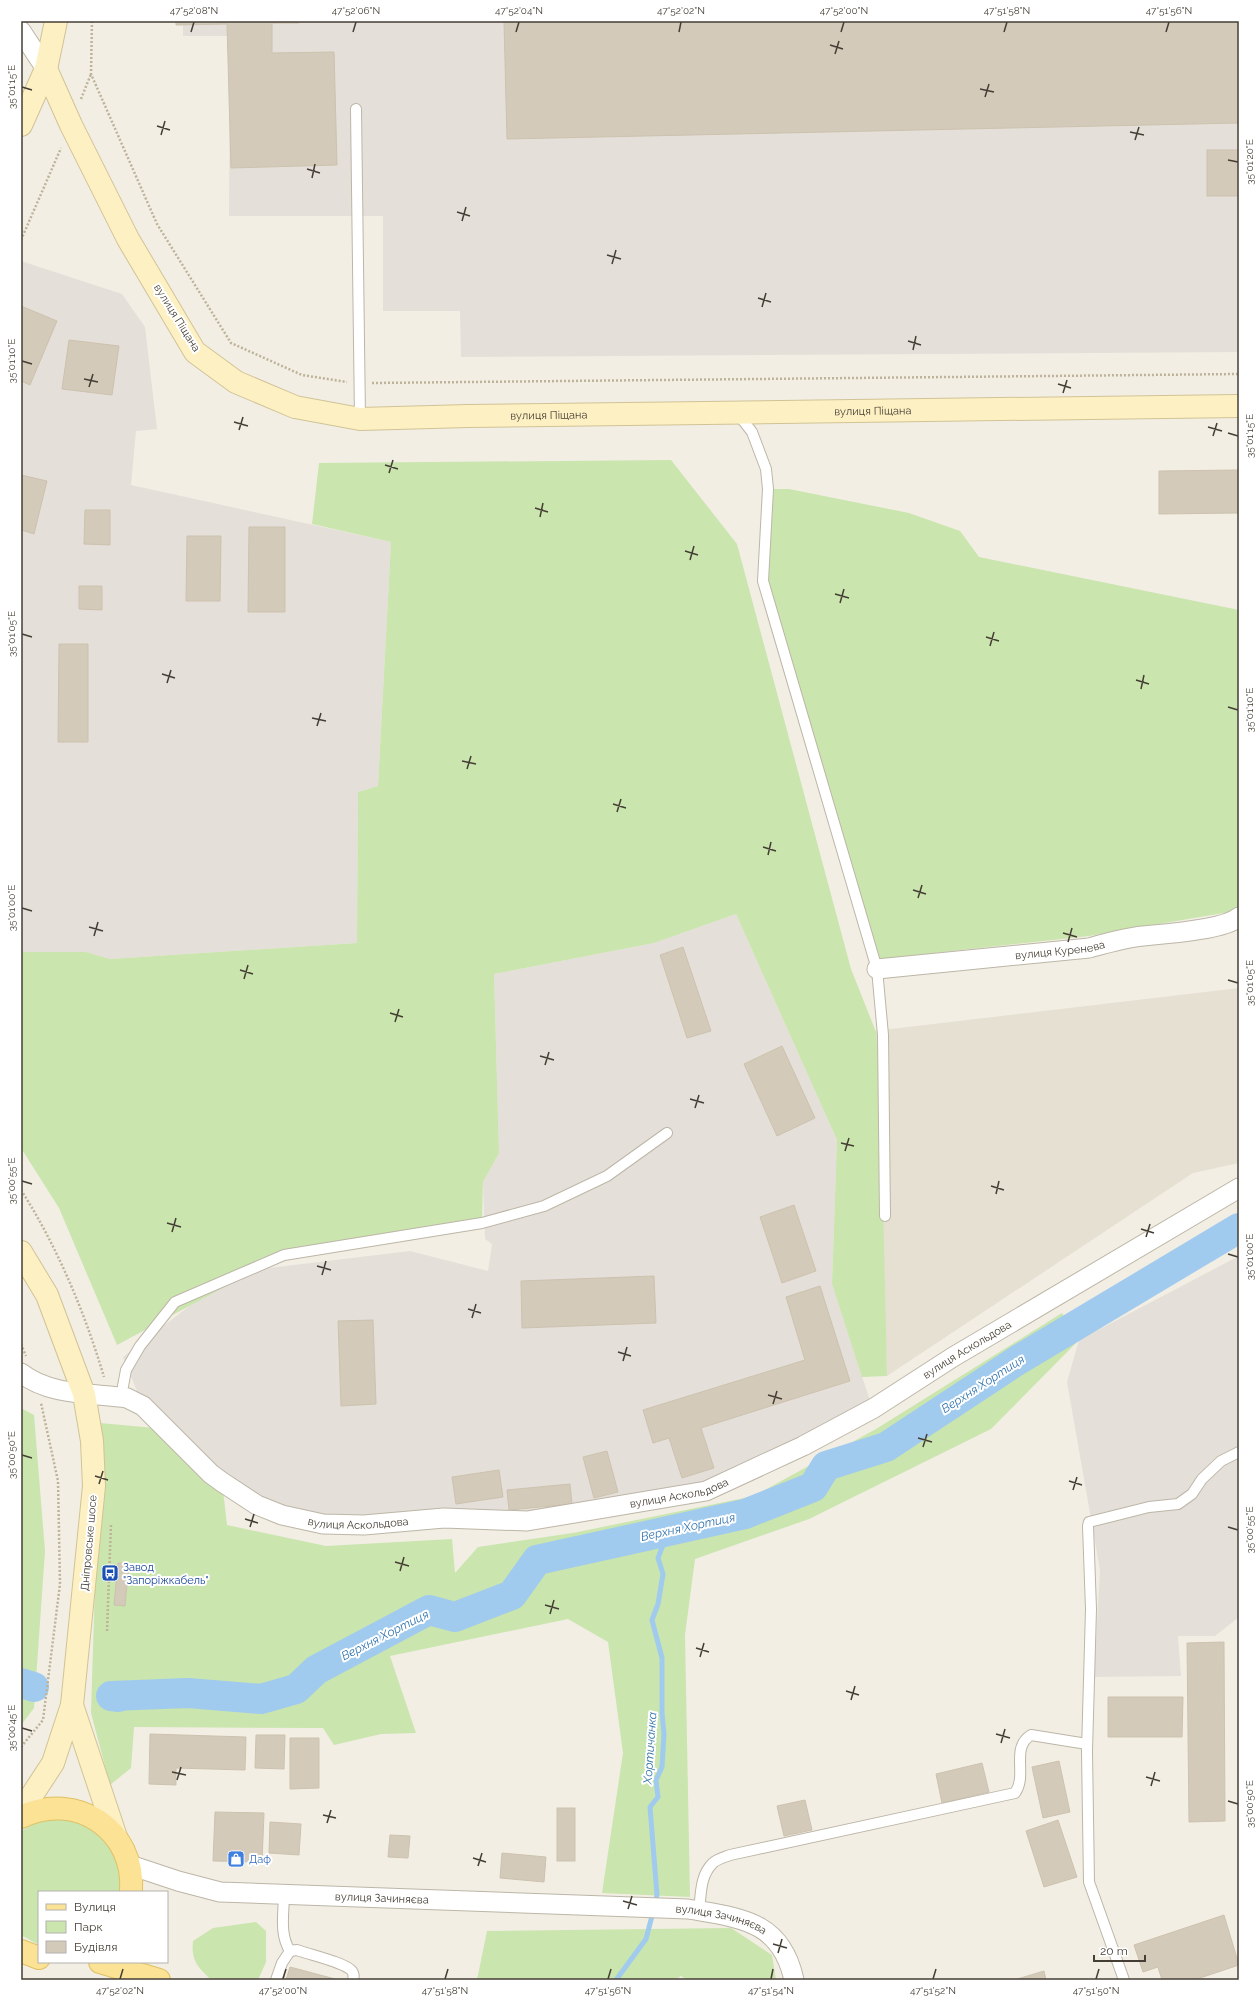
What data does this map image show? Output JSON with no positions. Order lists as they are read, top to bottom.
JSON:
{
  "streets": {
    "street": [
      "вулиця Піщана",
      "вулиця Куренева",
      "вулиця Аскольдова",
      "Дніпровське шосе",
      "вулиця Зачиняєва"
    ]
  },
  "crossings": [
    ["вулиця Аскольдова", "Дніпровське шосе"]
  ],
  "water": ["Верхня Хортиця", "Хортичанка"],
  "places": {
    "bus stop": ["Завод \"Запоріжкабель\""],
    "shop": ["Даф"]
  },
  "legend": ["Вулиця", "Парк", "Будівля"],
  "scale_bar": "20 m",
  "coordinates": [
    "47°52'08\"N",
    "47°52'06\"N",
    "47°52'04\"N",
    "47°52'02\"N",
    "47°52'00\"N",
    "47°51'58\"N",
    "47°51'56\"N",
    "35°01'15\"E",
    "35°01'20\"E",
    "35°01'10\"E",
    "35°01'05\"E",
    "35°01'00\"E",
    "35°00'55\"E",
    "35°00'50\"E",
    "35°00'45\"E",
    "47°51'54\"N",
    "47°51'52\"N",
    "47°51'50\"N"
  ]
}
